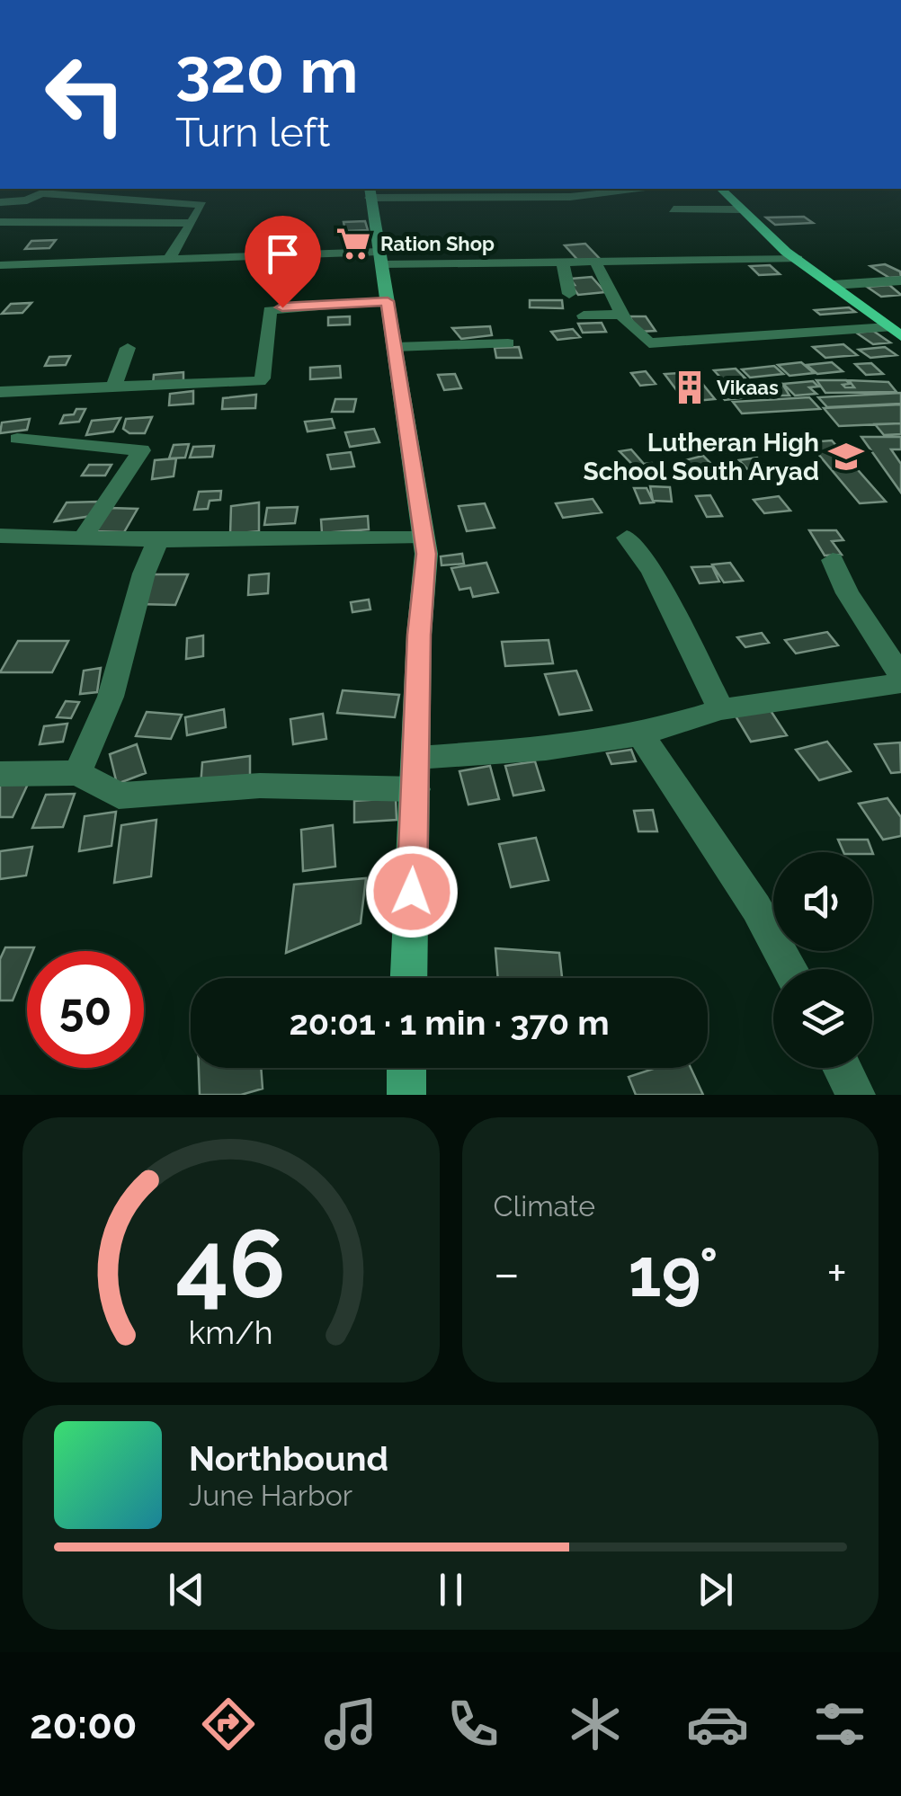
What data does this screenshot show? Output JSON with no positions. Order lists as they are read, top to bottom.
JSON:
{
  "places": {
    "supermarket": ["Ration Shop"],
    "building": ["Vikaas"],
    "school or university": ["Lutheran High School South Aryad"]
  },
  "page": {
    "turn": ["320 m", "Turn left"],
    "limit": "50",
    "trip": "20:01 · 1 min · 370 m",
    "tile": "Climate",
    "heat": ["−", "19°", "+"],
    "song": ["Northbound", "June Harbor"],
    "tabs": "20:00",
    "gauge": ["46", "km/h"]
  }
}
